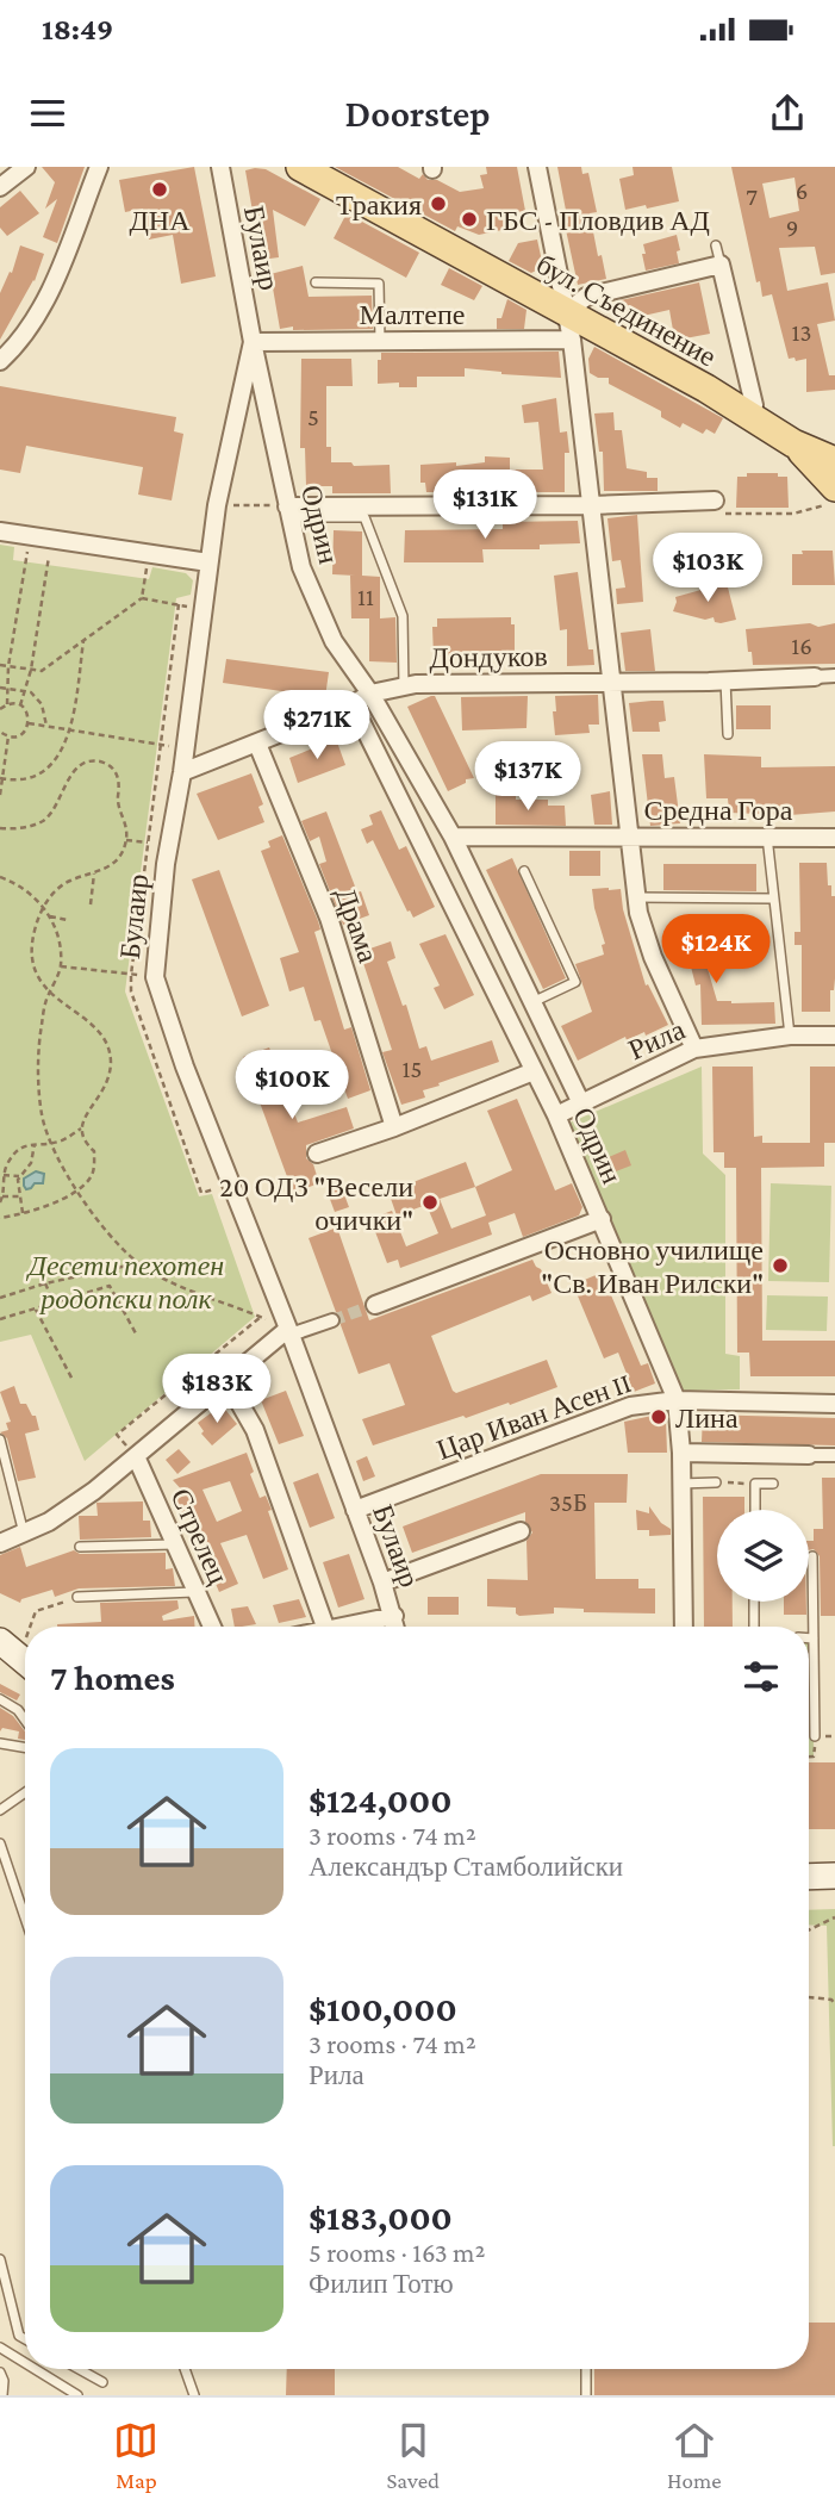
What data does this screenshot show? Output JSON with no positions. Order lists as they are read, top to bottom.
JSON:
{
  "streets": {
    "main road": ["бул. Съединение"],
    "street": [
      "Булаир",
      "Малтепе",
      "Одрин",
      "Дондуков",
      "Средна Гора",
      "Драма",
      "Рила",
      "Цар Иван Асен II",
      "Стрелец"
    ]
  },
  "crossings": [
    ["Булаир", "Малтепе"],
    ["Булаир", "Одрин"],
    ["Булаир", "Дондуков"],
    ["Булаир", "Цар Иван Асен II"],
    ["Малтепе", "Одрин"],
    ["Одрин", "Дондуков"],
    ["Одрин", "Средна Гора"],
    ["Одрин", "Рила"],
    ["Одрин", "Цар Иван Асен II"],
    ["Дондуков", "Драма"]
  ],
  "parks": ["Десети пехотен родопски полк"],
  "places": [
    "ДНА",
    "Тракия",
    "ГБС - Пловдив АД",
    "20 ОДЗ \"Весели очички\"",
    "Основно училище \"Св. Иван Рилски\"",
    "Лина"
  ],
  "house_numbers": [
    "6",
    "7",
    "9",
    "13",
    "5",
    "11",
    "16",
    "15",
    "35Б"
  ],
  "page": {
    "status": "18:49",
    "header": "Doorstep",
    "price": [
      "$131K",
      "$103K",
      "$271K",
      "$137K",
      "$124K",
      "$100K",
      "$183K"
    ],
    "heading": "7 homes",
    "list": [
      {
        "name": "$124,000",
        "note": "3 rooms · 74 m² · Александър Стамболийски"
      },
      {
        "name": "$100,000",
        "note": "3 rooms · 74 m² · Рила"
      },
      {
        "name": "$183,000",
        "note": "5 rooms · 163 m² · Филип Тотю"
      }
    ],
    "tabs": ["Map", "Saved", "Home"]
  }
}
